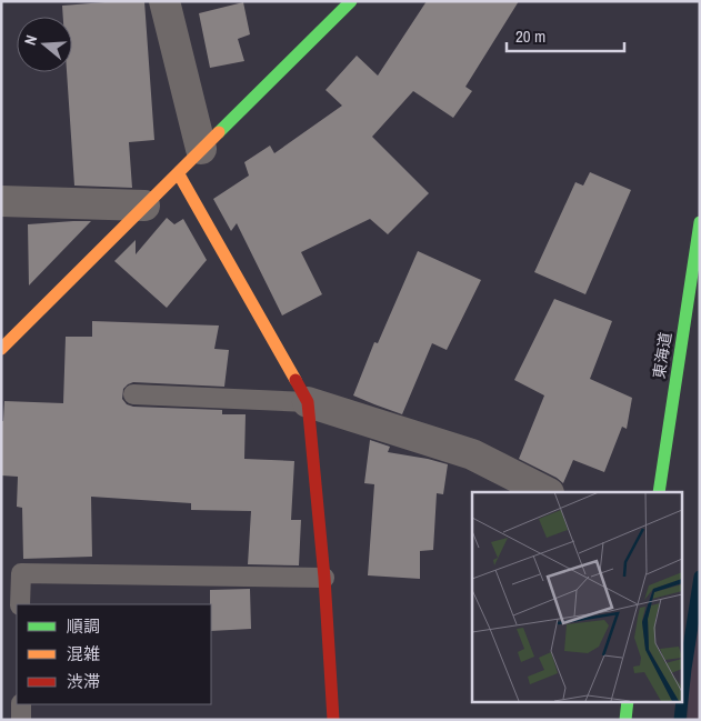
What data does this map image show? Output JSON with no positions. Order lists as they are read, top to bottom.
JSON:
{
  "streets": {
    "street": ["東海道"]
  },
  "legend": ["順調", "混雑", "渋滞"],
  "scale_bar": "20 m",
  "north": "left"
}
